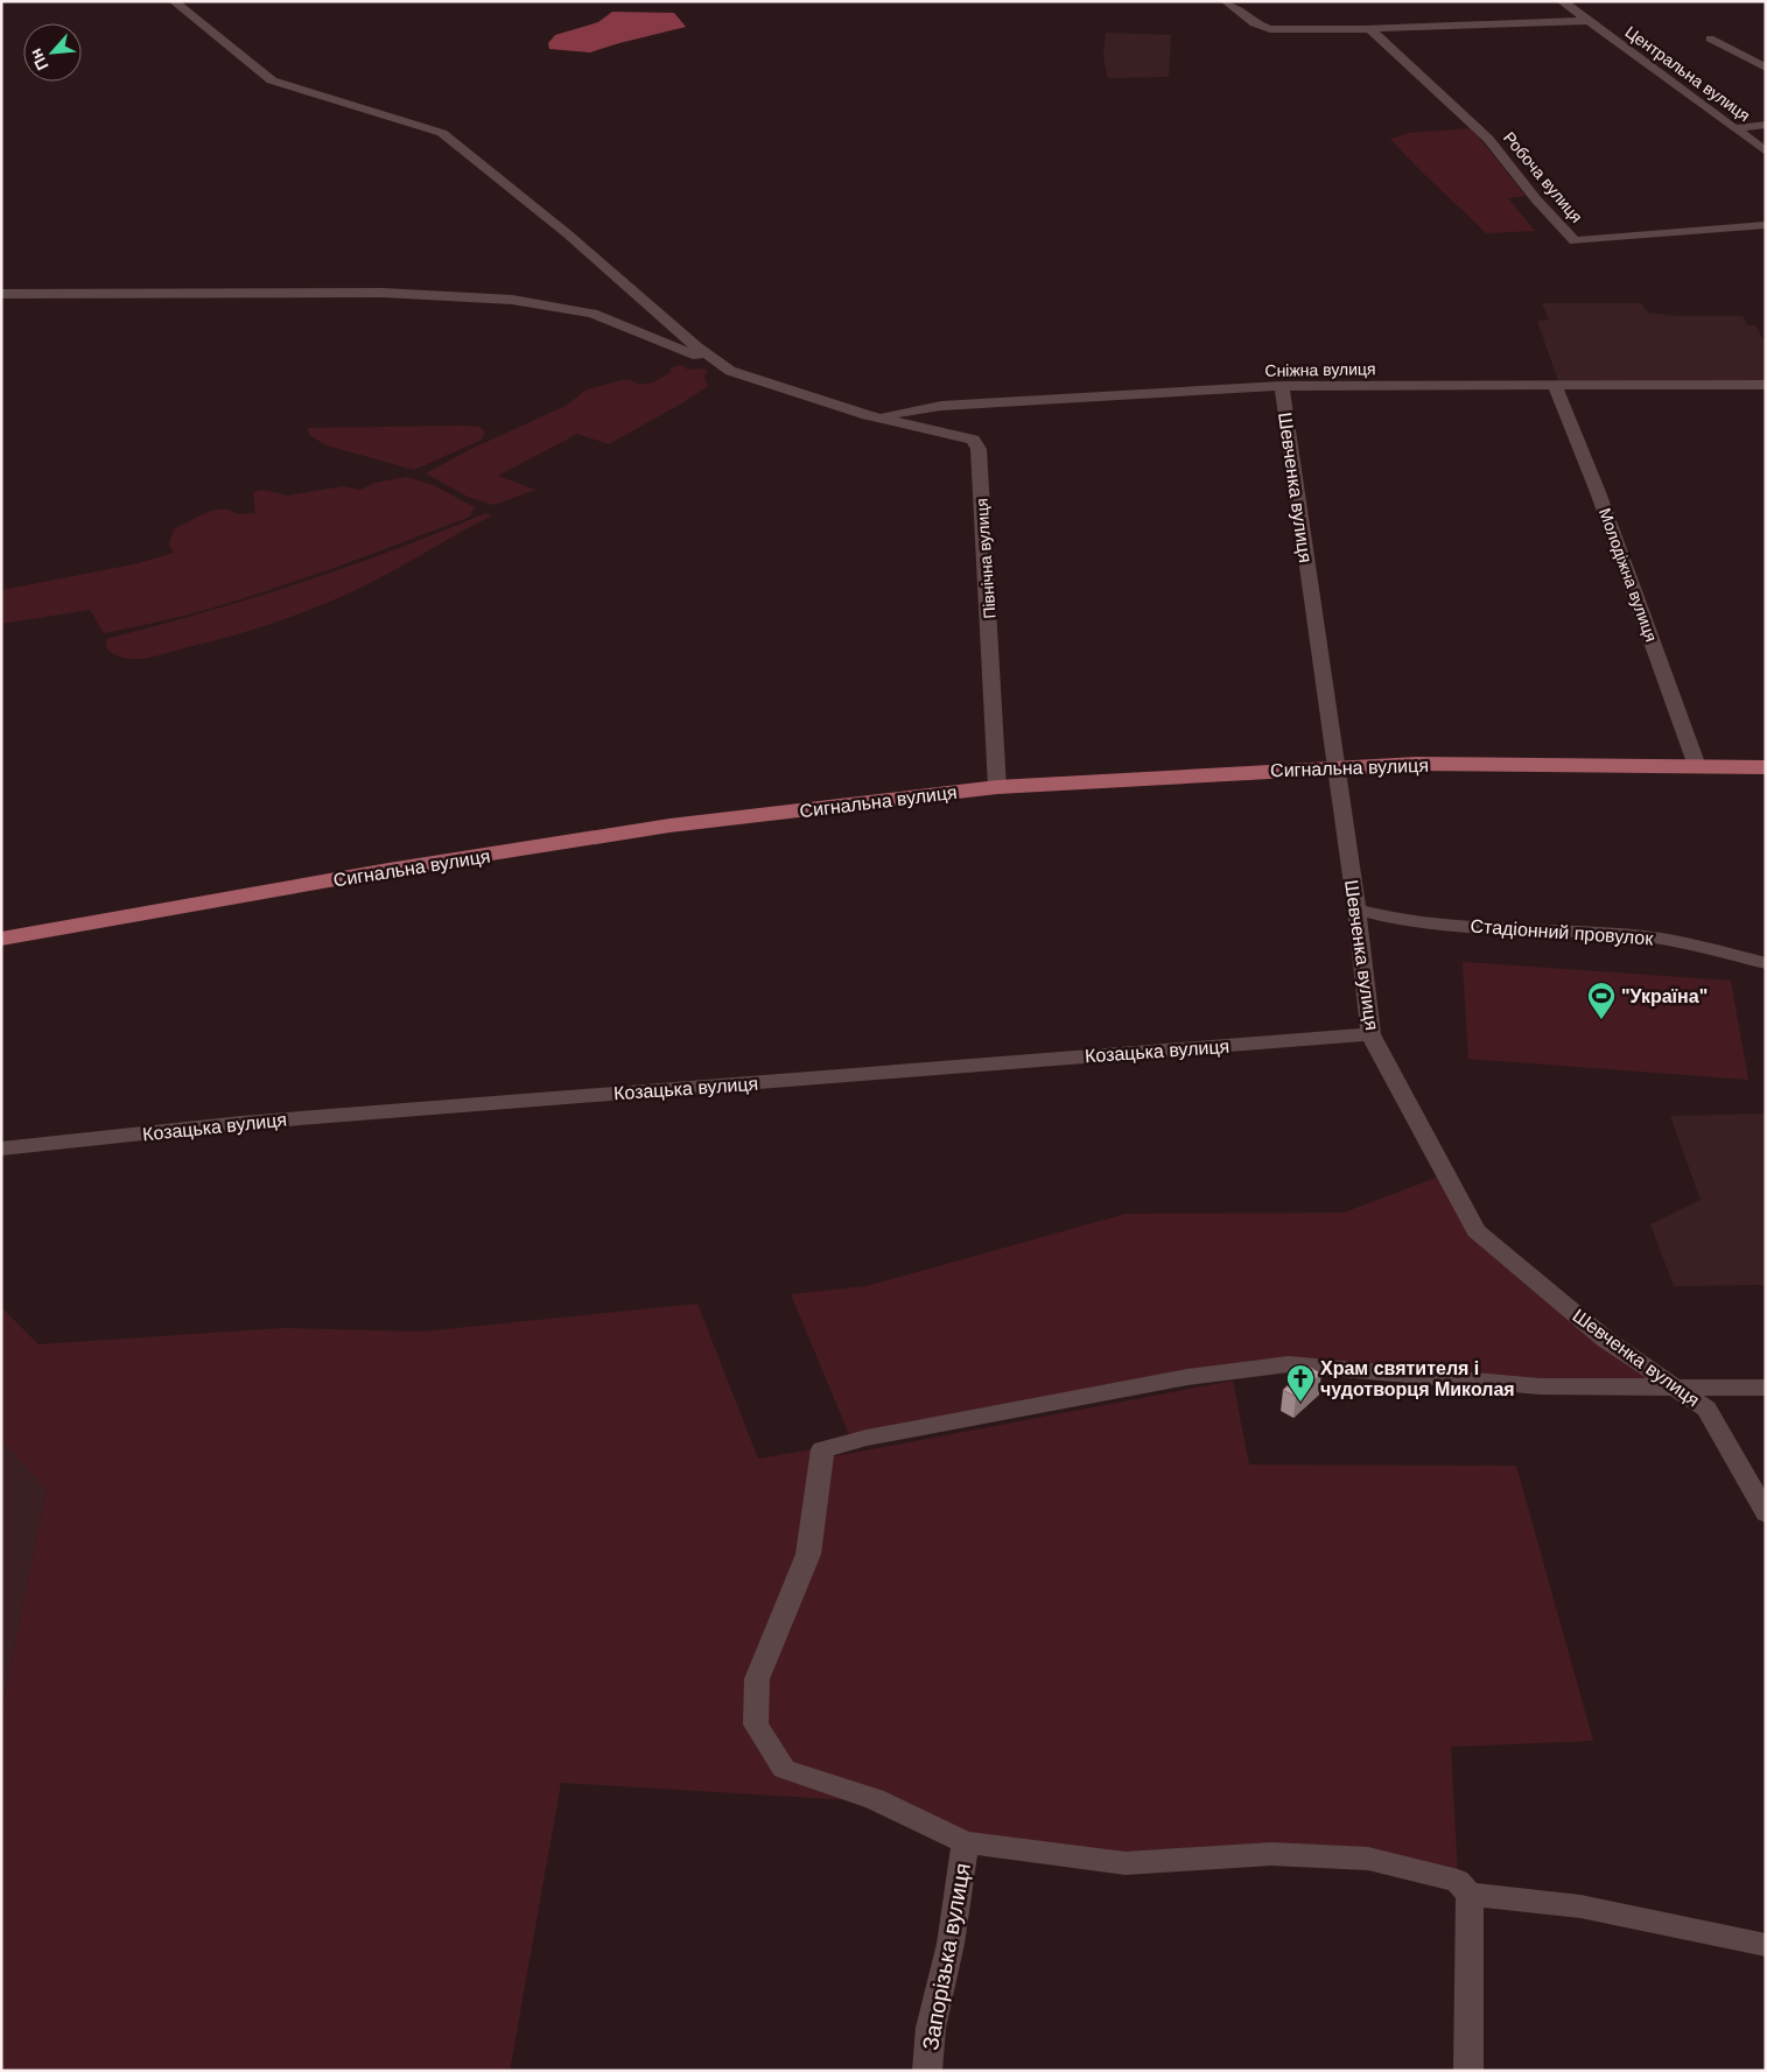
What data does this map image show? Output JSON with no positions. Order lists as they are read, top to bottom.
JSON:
{
  "streets": {
    "main road": ["Сигнальна вулиця"],
    "street": [
      "Центральна вулиця",
      "Робоча вулиця",
      "Сніжна вулиця",
      "Шевченка вулиця",
      "Північна вулиця",
      "Молодіжна вулиця",
      "Стадіонний провулок",
      "Козацька вулиця",
      "Запорізька вулиця"
    ]
  },
  "crossings": [
    ["Сніжна вулиця", "Шевченка вулиця"],
    ["Сніжна вулиця", "Північна вулиця"],
    ["Сніжна вулиця", "Молодіжна вулиця"],
    ["Шевченка вулиця", "Сигнальна вулиця"],
    ["Шевченка вулиця", "Стадіонний провулок"],
    ["Шевченка вулиця", "Козацька вулиця"],
    ["Північна вулиця", "Сигнальна вулиця"],
    ["Молодіжна вулиця", "Сигнальна вулиця"]
  ],
  "places": {
    "sports": ["\"Україна\""],
    "church": ["Храм святителя і чудотворця Миколая"]
  },
  "north": "bottom left"
}
